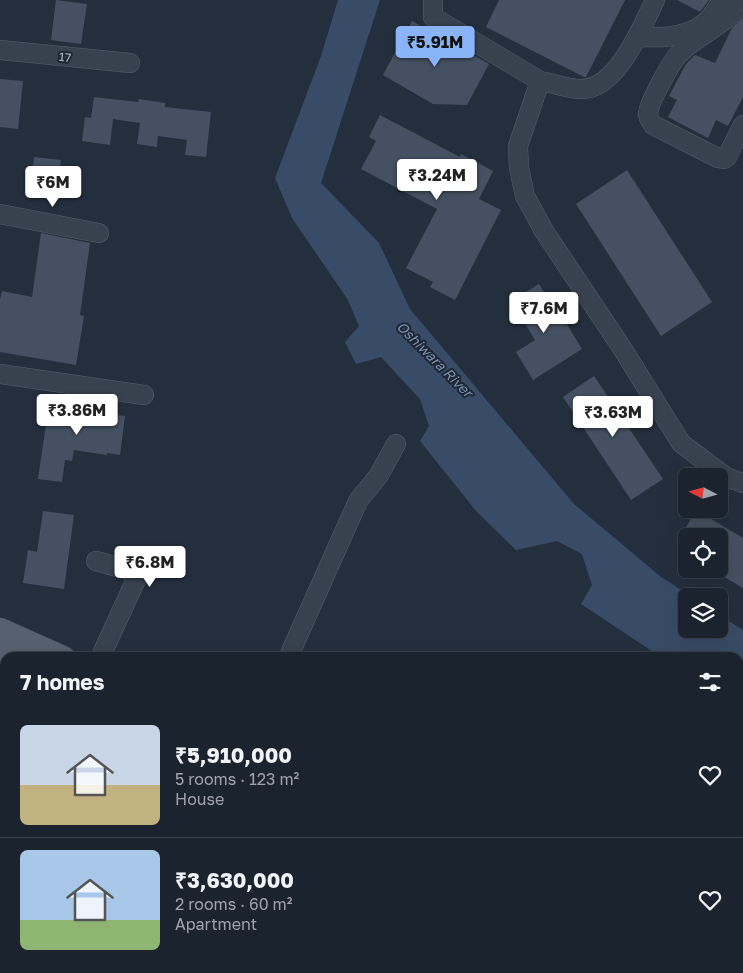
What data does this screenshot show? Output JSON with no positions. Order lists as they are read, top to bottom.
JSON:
{
  "streets": {
    "street": ["17"]
  },
  "water": ["Oshiwara River"],
  "north": "left",
  "page": {
    "price": [
      "₹5.91M",
      "₹3.24M",
      "₹6M",
      "₹7.6M",
      "₹3.86M",
      "₹3.63M",
      "₹6.8M"
    ],
    "heading": "7 homes",
    "list": [
      {
        "name": "₹5,910,000",
        "note": "5 rooms · 123 m² · House"
      },
      {
        "name": "₹3,630,000",
        "note": "2 rooms · 60 m² · Apartment"
      }
    ]
  }
}
